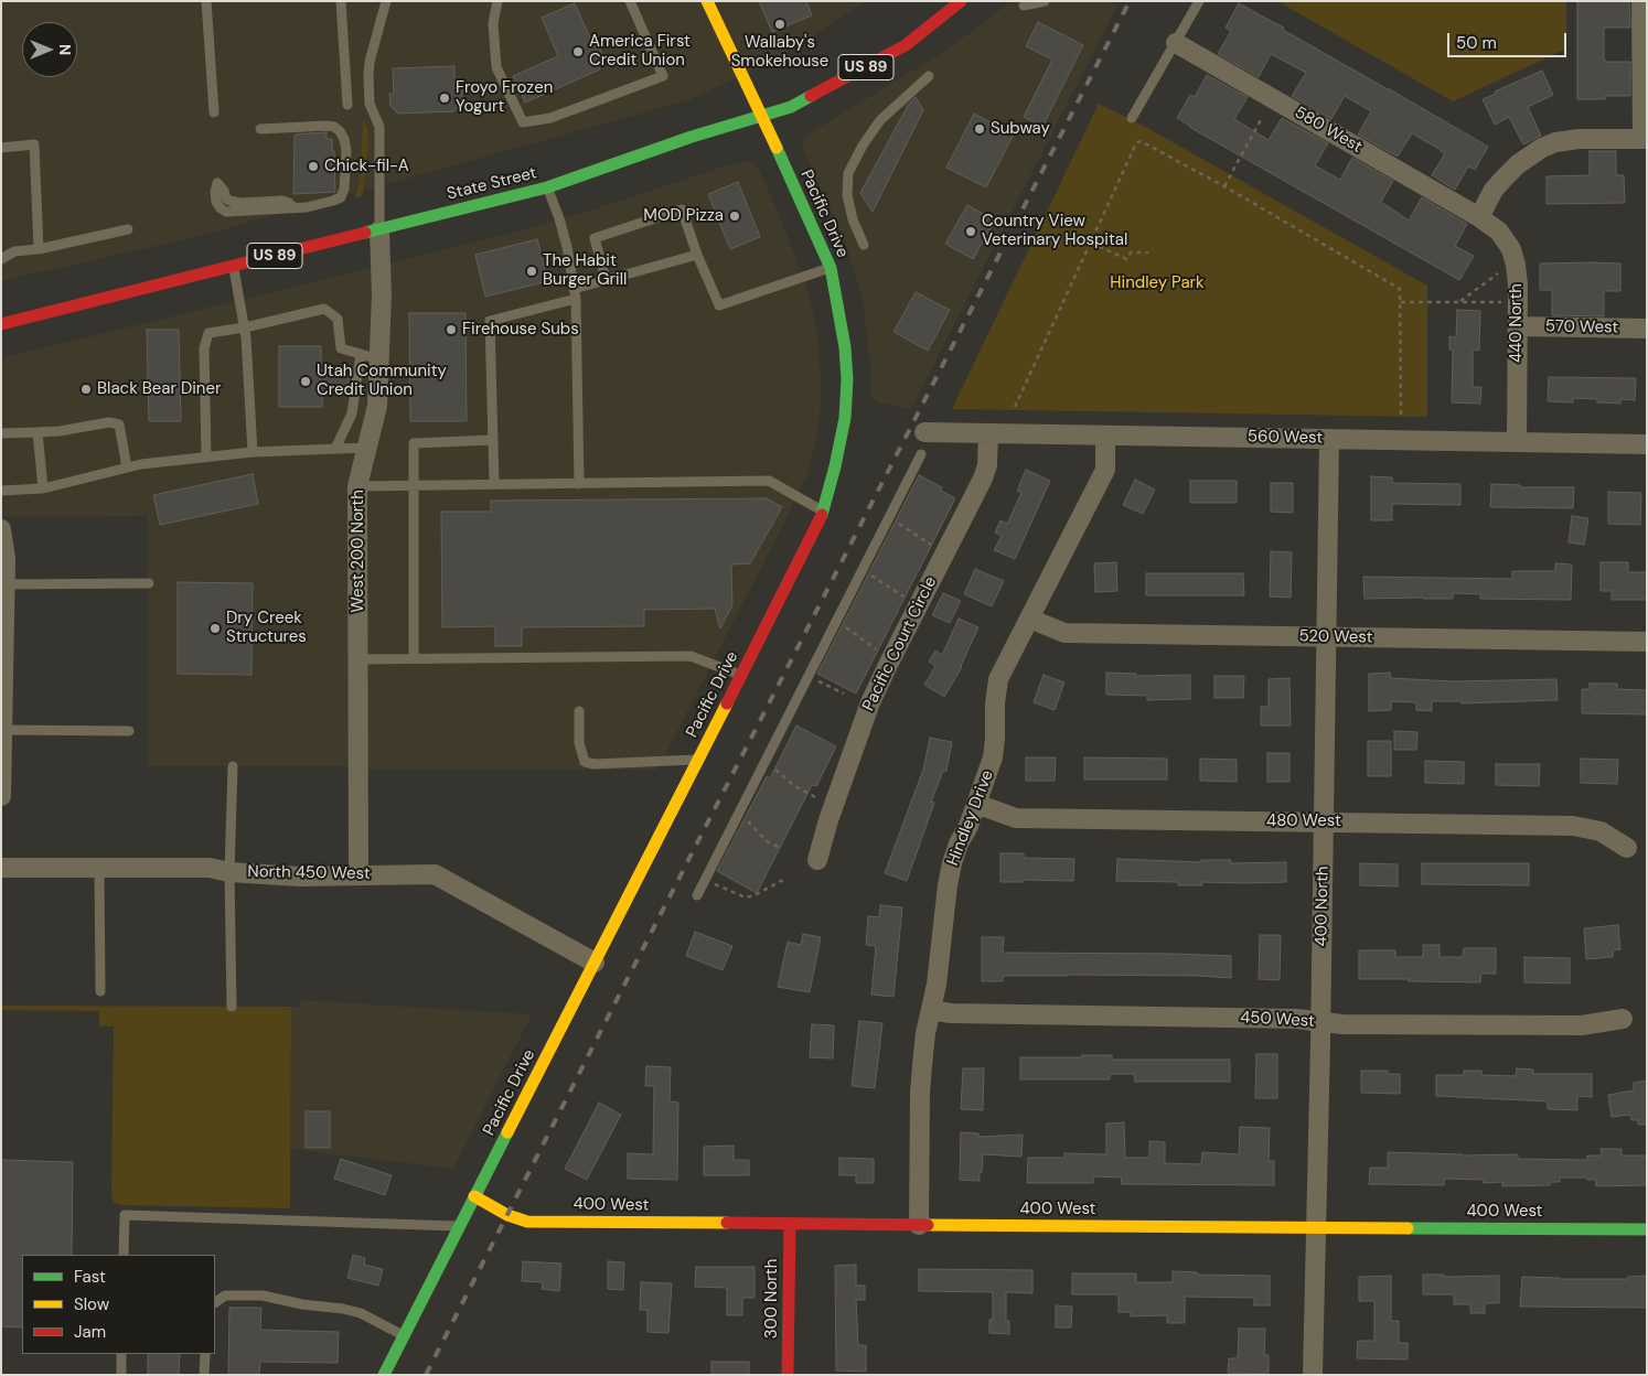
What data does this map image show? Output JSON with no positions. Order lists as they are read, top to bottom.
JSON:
{
  "streets": {
    "street": [
      "US 89",
      "580 West",
      "State Street",
      "Pacific Drive",
      "440 North",
      "570 West",
      "560 West",
      "West 200 North",
      "520 West",
      "Pacific Court Circle",
      "Hindley Drive",
      "480 West",
      "North 450 West",
      "400 North",
      "450 West",
      "400 West",
      "300 North"
    ]
  },
  "crossings": [
    ["580 West", "440 North"],
    ["State Street", "Pacific Drive"],
    ["State Street", "West 200 North"],
    ["Pacific Drive", "North 450 West"],
    ["Pacific Drive", "400 West"],
    ["440 North", "570 West"],
    ["440 North", "560 West"],
    ["560 West", "Pacific Court Circle"],
    ["560 West", "Hindley Drive"],
    ["560 West", "400 North"],
    ["West 200 North", "North 450 West"],
    ["520 West", "Hindley Drive"],
    ["520 West", "400 North"],
    ["Hindley Drive", "480 West"],
    ["Hindley Drive", "450 West"],
    ["Hindley Drive", "400 West"],
    ["480 West", "400 North"],
    ["400 North", "450 West"],
    ["400 North", "400 West"],
    ["400 West", "300 North"]
  ],
  "parks": ["Hindley Park"],
  "places": [
    "Wallaby's Smokehouse",
    "America First Credit Union",
    "Froyo Frozen Yogurt",
    "Subway",
    "Chick-fil-A",
    "MOD Pizza",
    "Country View Veterinary Hospital",
    "The Habit Burger Grill",
    "Firehouse Subs",
    "Utah Community Credit Union",
    "Black Bear Diner",
    "Dry Creek Structures"
  ],
  "legend": ["Fast", "Slow", "Jam"],
  "scale_bar": "50 m",
  "north": "right"
}
